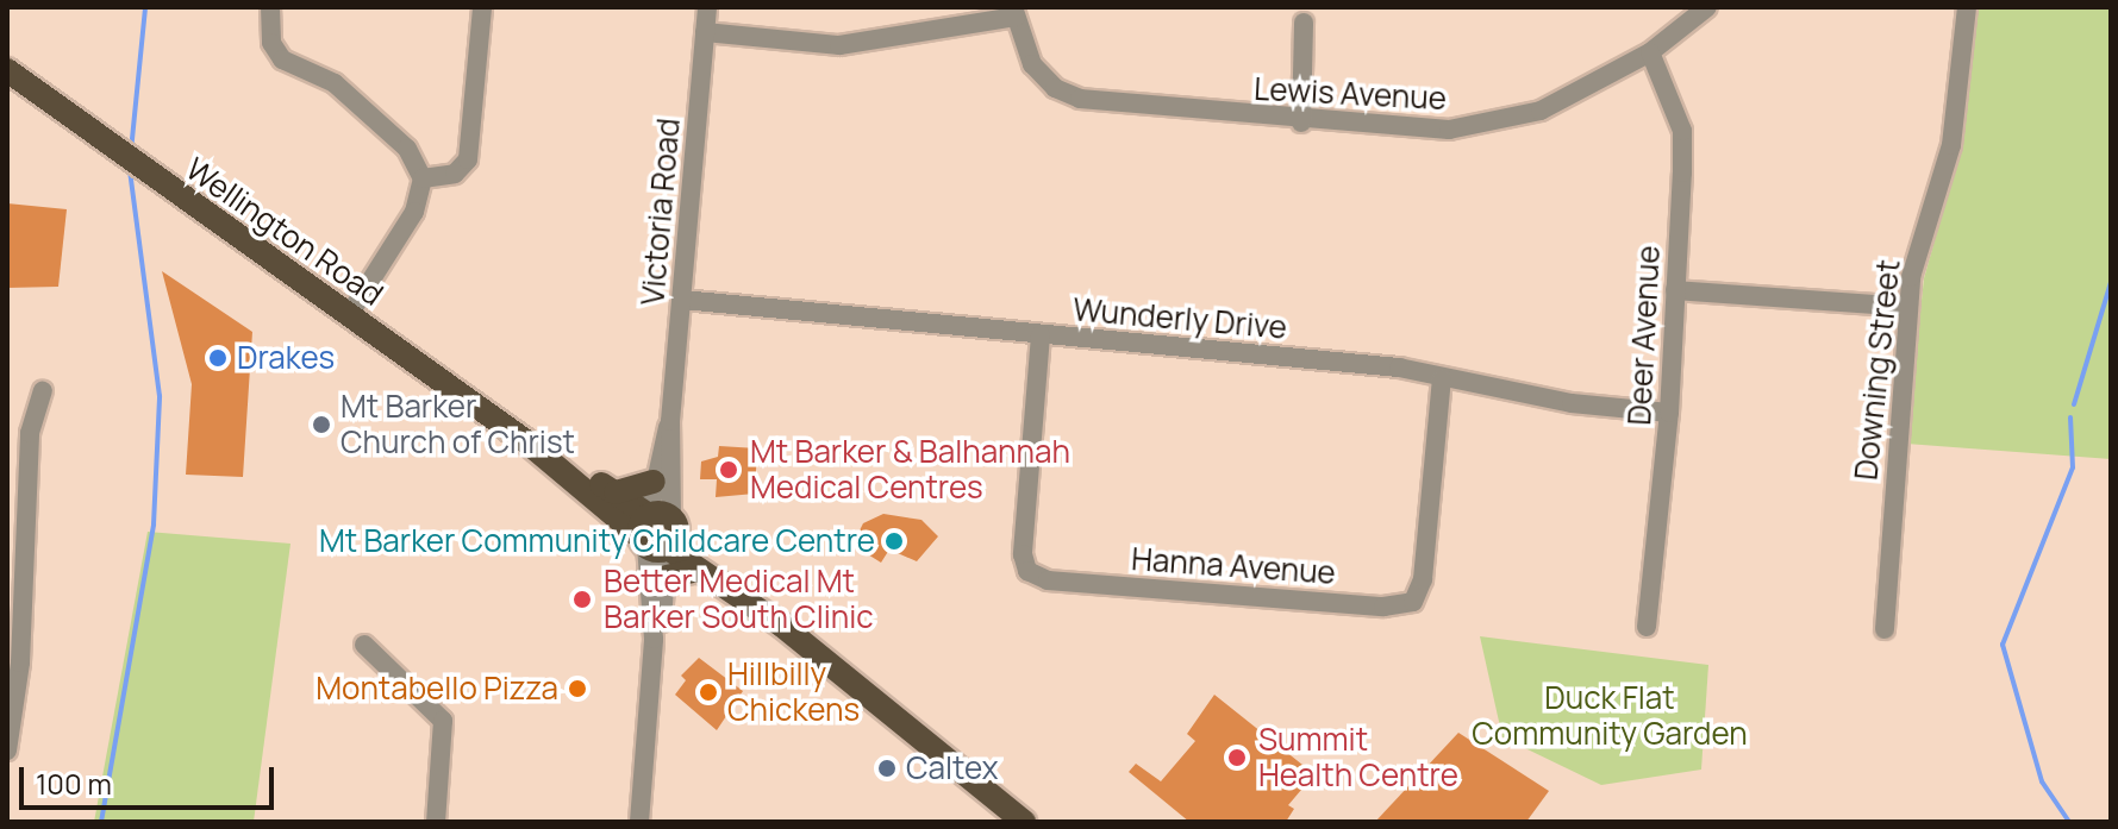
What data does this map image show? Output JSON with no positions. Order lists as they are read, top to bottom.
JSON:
{
  "streets": {
    "main road": ["Wellington Road"],
    "street": [
      "Lewis Avenue",
      "Victoria Road",
      "Wunderly Drive",
      "Deer Avenue",
      "Downing Street",
      "Hanna Avenue"
    ]
  },
  "crossings": [
    ["Lewis Avenue", "Deer Avenue"],
    ["Victoria Road", "Wellington Road"],
    ["Victoria Road", "Wunderly Drive"],
    ["Wunderly Drive", "Deer Avenue"],
    ["Wunderly Drive", "Hanna Avenue"]
  ],
  "parks": ["Duck Flat Community Garden"],
  "places": [
    "Drakes",
    "Mt Barker Church of Christ",
    "Mt Barker & Balhannah Medical Centres",
    "Mt Barker Community Childcare Centre",
    "Better Medical Mt Barker South Clinic",
    "Montabello Pizza",
    "Hillbilly Chickens",
    "Summit Health Centre",
    "Caltex"
  ],
  "scale_bar": "100 m"
}
